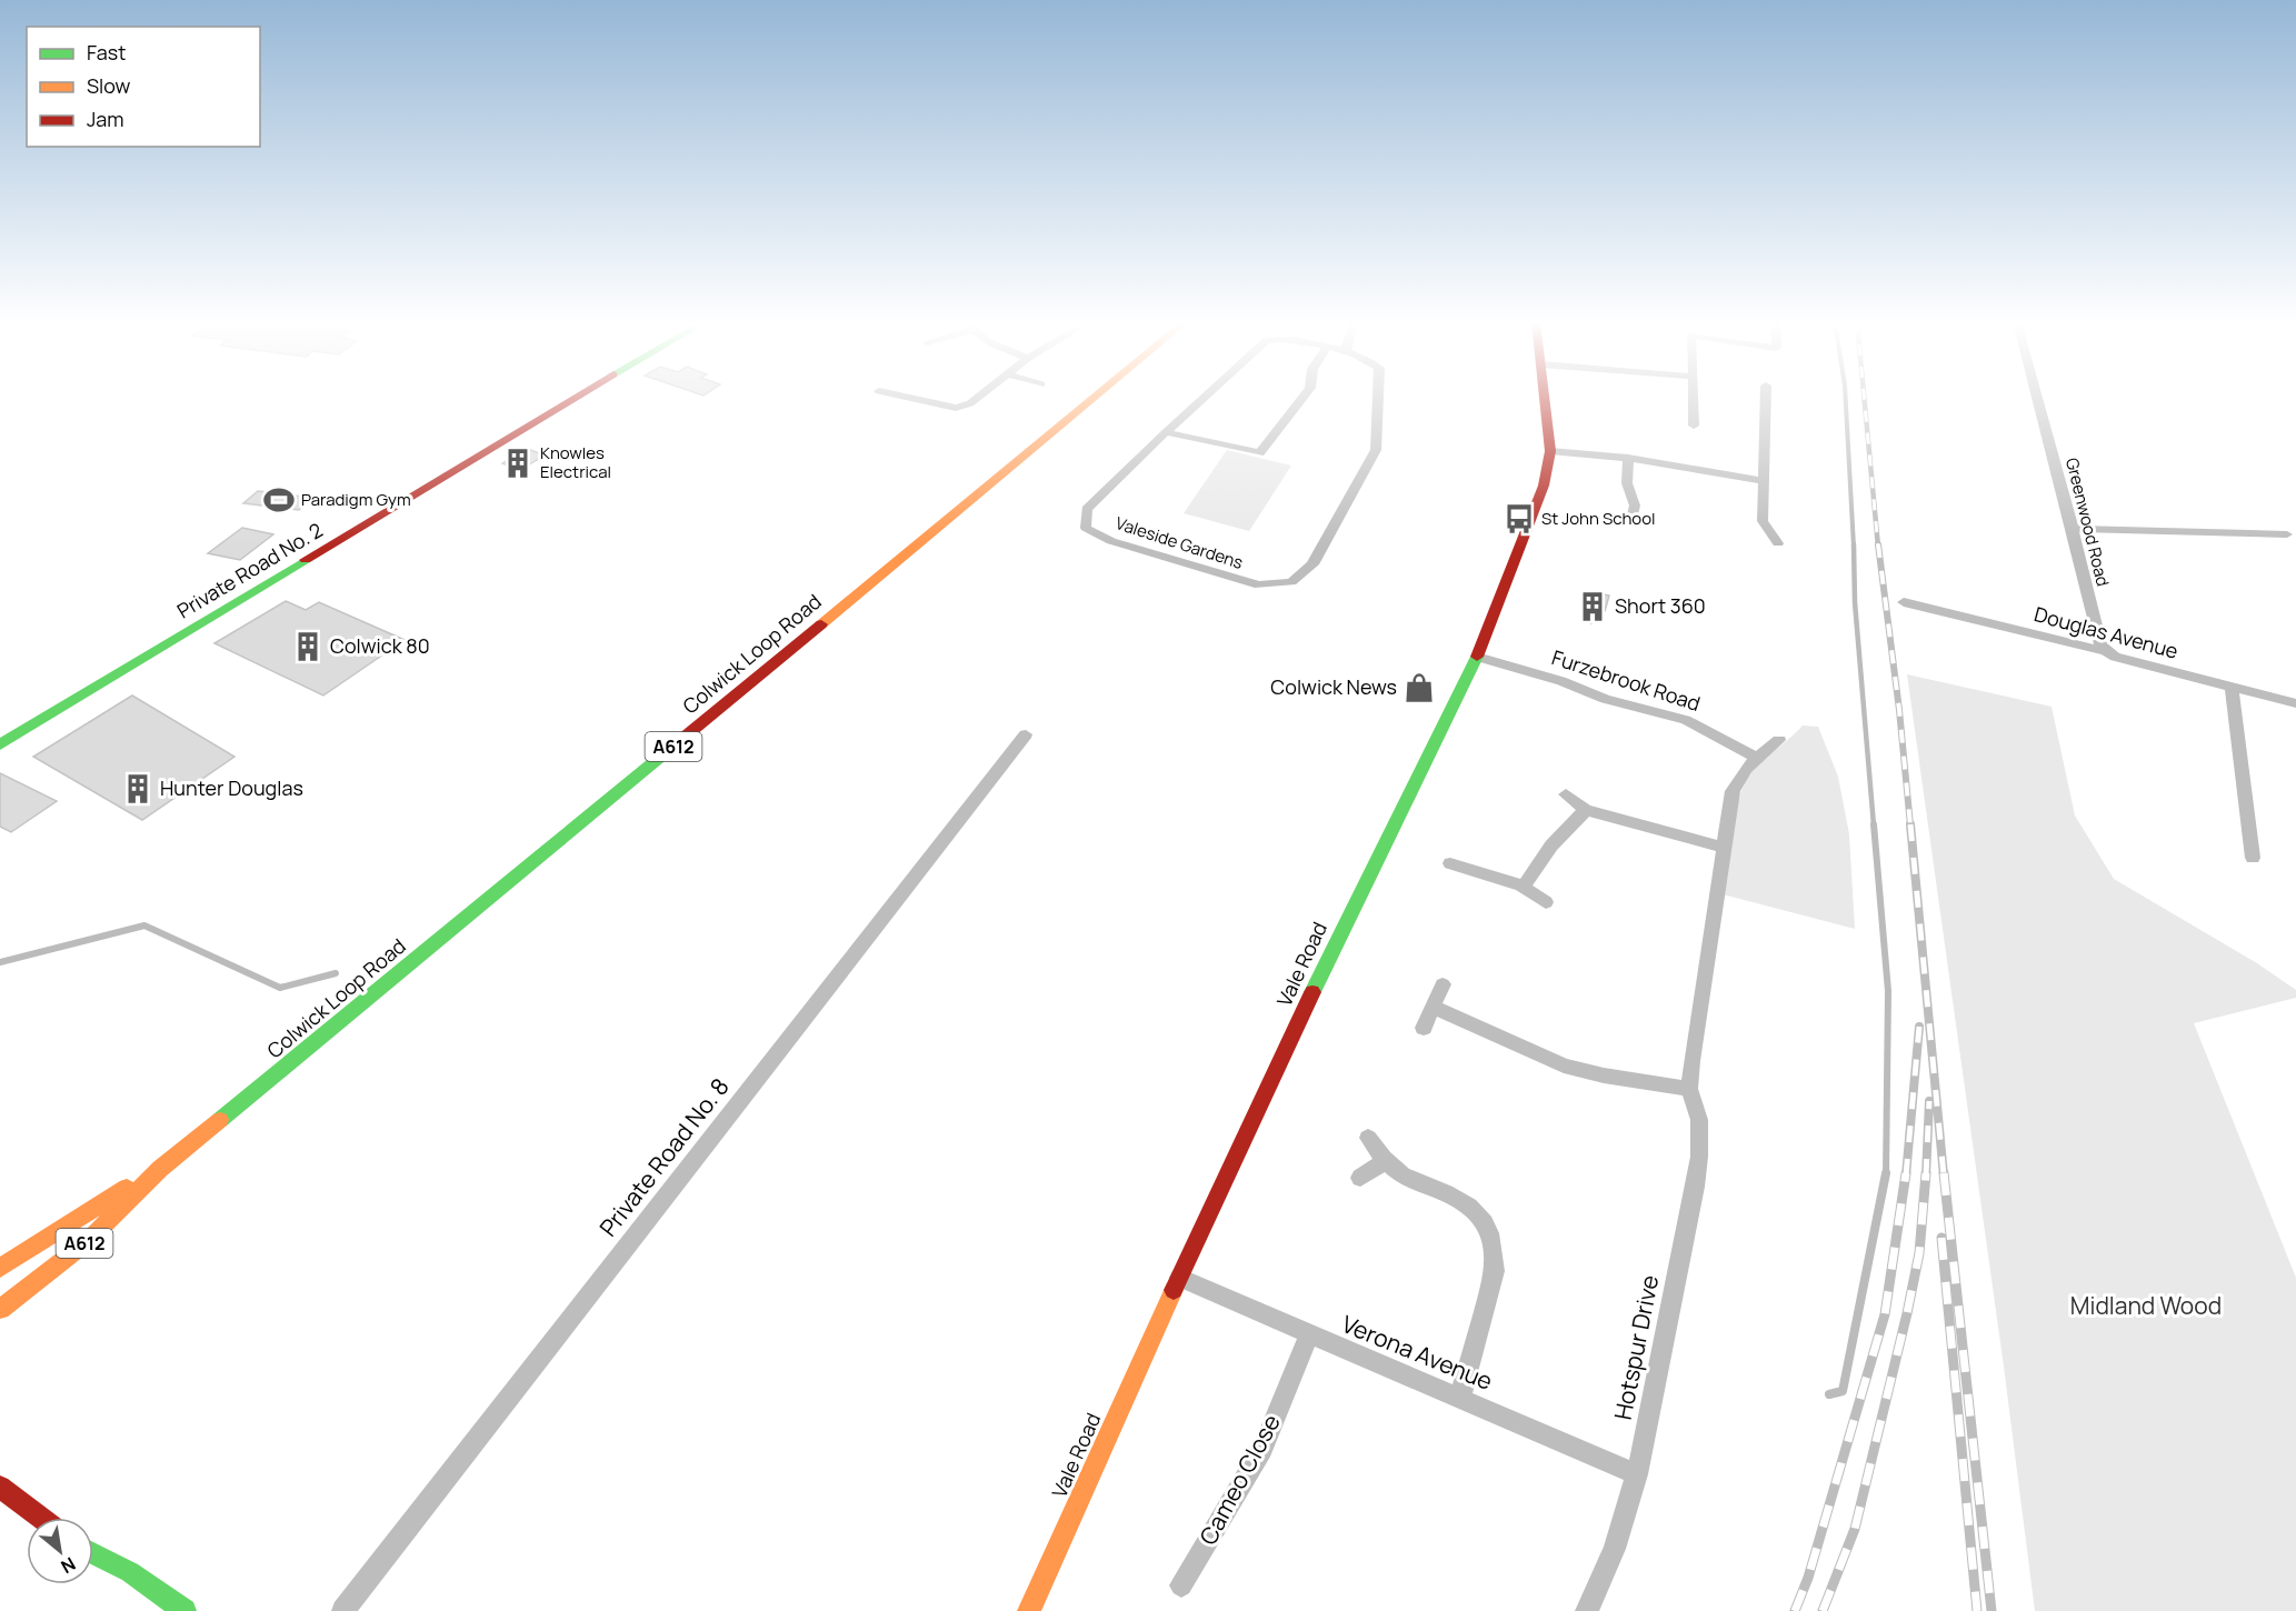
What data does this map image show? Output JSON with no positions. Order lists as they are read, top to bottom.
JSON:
{
  "streets": {
    "street": [
      "Greenwood Road",
      "Valeside Gardens",
      "Private Road No. 2",
      "Douglas Avenue",
      "Colwick Loop Road",
      "Furzebrook Road",
      "A612",
      "Vale Road",
      "Private Road No. 8",
      "Hotspur Drive",
      "Verona Avenue",
      "Cameo Close"
    ]
  },
  "crossings": [
    ["Greenwood Road", "Douglas Avenue"],
    ["Furzebrook Road", "Vale Road"],
    ["Furzebrook Road", "Hotspur Drive"],
    ["Vale Road", "Verona Avenue"],
    ["Hotspur Drive", "Verona Avenue"],
    ["Verona Avenue", "Cameo Close"]
  ],
  "parks": ["Midland Wood"],
  "places": {
    "building": [
      "Knowles Electrical",
      "Short 360",
      "Colwick 80",
      "Hunter Douglas"
    ],
    "sports": ["Paradigm Gym"],
    "bus stop": ["St John School"],
    "shop": ["Colwick News"]
  },
  "legend": ["Fast", "Slow", "Jam"],
  "north": "bottom right"
}
